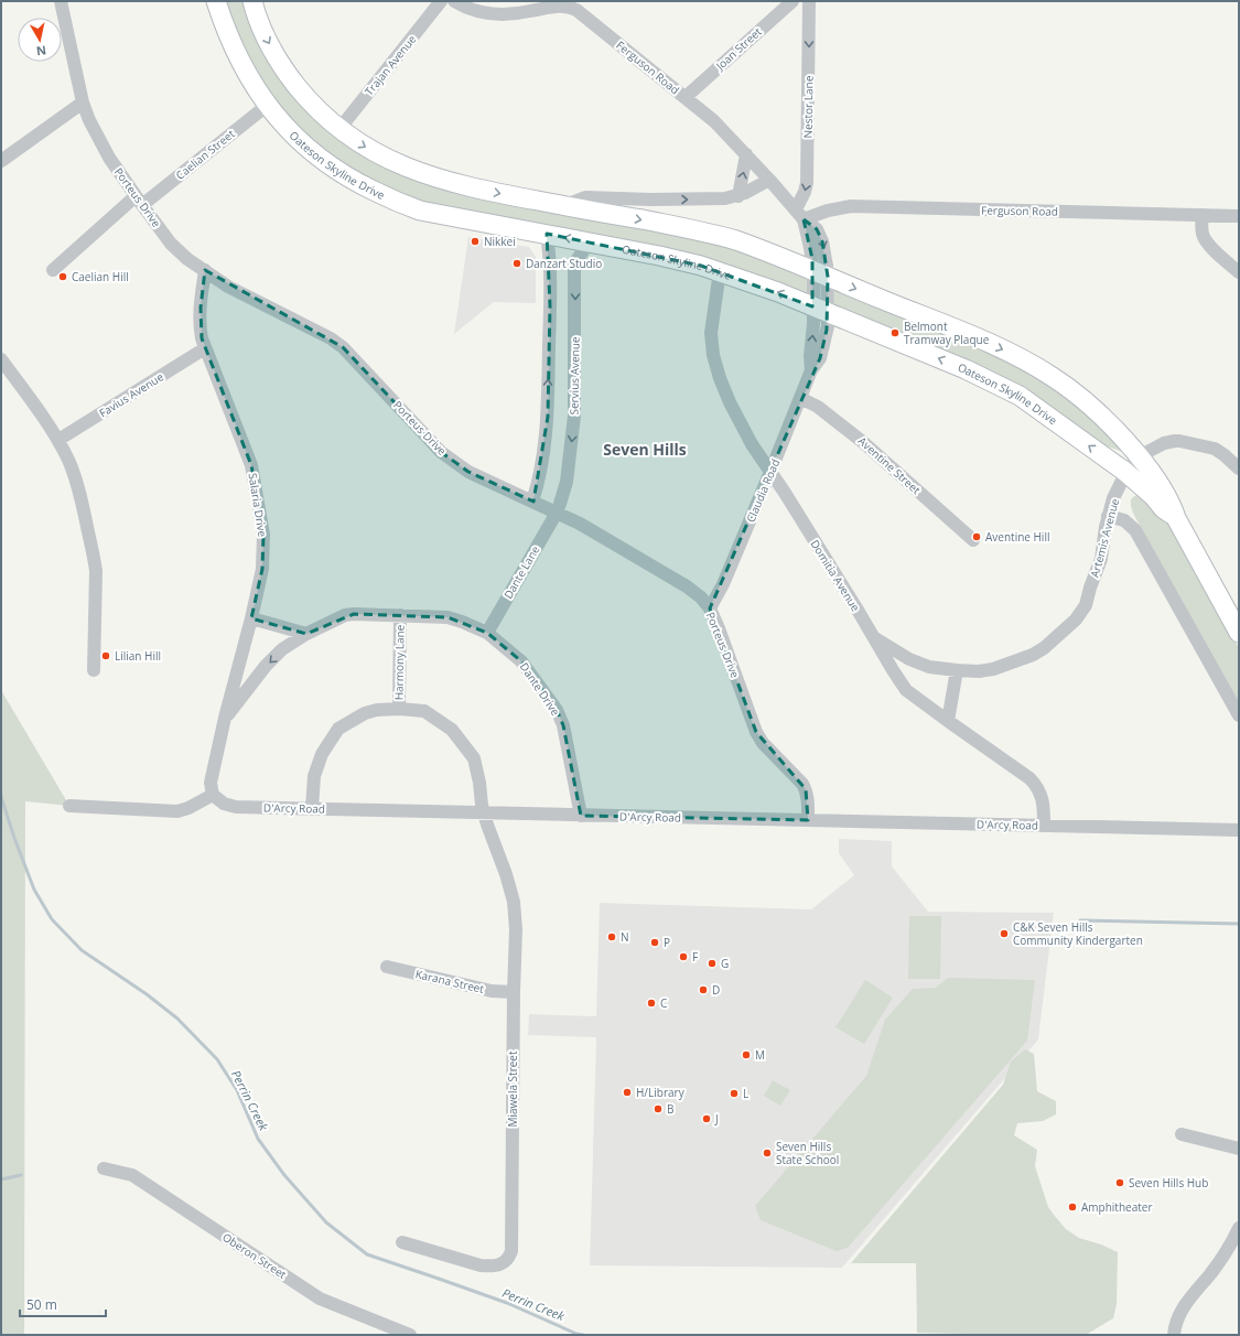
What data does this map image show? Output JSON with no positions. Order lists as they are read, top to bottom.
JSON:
{
  "streets": {
    "main road": ["Oateson Skyline Drive"],
    "street": [
      "Joan Street",
      "Trajan Avenue",
      "Ferguson Road",
      "Nestor Lane",
      "Caelian Street",
      "Porteus Drive",
      "Servius Avenue",
      "Favius Avenue",
      "Aventine Street",
      "Claudia Road",
      "Salaria Drive",
      "Artemis Avenue",
      "Dante Lane",
      "Domitia Avenue",
      "Harmony Lane",
      "Dante Drive",
      "D'Arcy Road",
      "Karana Street",
      "Miawela Street",
      "Oberon Street"
    ]
  },
  "crossings": [
    ["Joan Street", "Ferguson Road"],
    ["Trajan Avenue", "Oateson Skyline Drive"],
    ["Ferguson Road", "Nestor Lane"],
    ["Ferguson Road", "Oateson Skyline Drive"],
    ["Ferguson Road", "Claudia Road"],
    ["Caelian Street", "Oateson Skyline Drive"],
    ["Caelian Street", "Porteus Drive"],
    ["Oateson Skyline Drive", "Servius Avenue"],
    ["Oateson Skyline Drive", "Claudia Road"],
    ["Oateson Skyline Drive", "Artemis Avenue"],
    ["Oateson Skyline Drive", "Domitia Avenue"],
    ["Porteus Drive", "Servius Avenue"],
    ["Porteus Drive", "Claudia Road"],
    ["Porteus Drive", "Salaria Drive"],
    ["Porteus Drive", "Dante Lane"],
    ["Porteus Drive", "D'Arcy Road"],
    ["Servius Avenue", "Dante Lane"],
    ["Favius Avenue", "Salaria Drive"],
    ["Aventine Street", "Claudia Road"],
    ["Claudia Road", "Domitia Avenue"],
    ["Salaria Drive", "Dante Drive"],
    ["Salaria Drive", "D'Arcy Road"],
    ["Artemis Avenue", "Domitia Avenue"],
    ["Dante Lane", "Dante Drive"],
    ["Domitia Avenue", "D'Arcy Road"],
    ["Harmony Lane", "Dante Drive"],
    ["Harmony Lane", "Miawela Street"],
    ["Dante Drive", "D'Arcy Road"],
    ["D'Arcy Road", "Miawela Street"],
    ["Karana Street", "Miawela Street"]
  ],
  "one_way": ["Nestor Lane"],
  "districts": ["Seven Hills"],
  "water": ["Perrin Creek"],
  "places": [
    "Nikkei",
    "Danzart Studio",
    "Caelian Hill",
    "Belmont Tramway Plaque",
    "Aventine Hill",
    "Lilian Hill",
    "C&K Seven Hills Community Kindergarten",
    "N",
    "P",
    "F",
    "G",
    "D",
    "C",
    "M",
    "H/Library",
    "L",
    "B",
    "J",
    "Seven Hills State School",
    "Seven Hills Hub",
    "Amphitheater"
  ],
  "scale_bar": "50 m",
  "north": "bottom"
}
